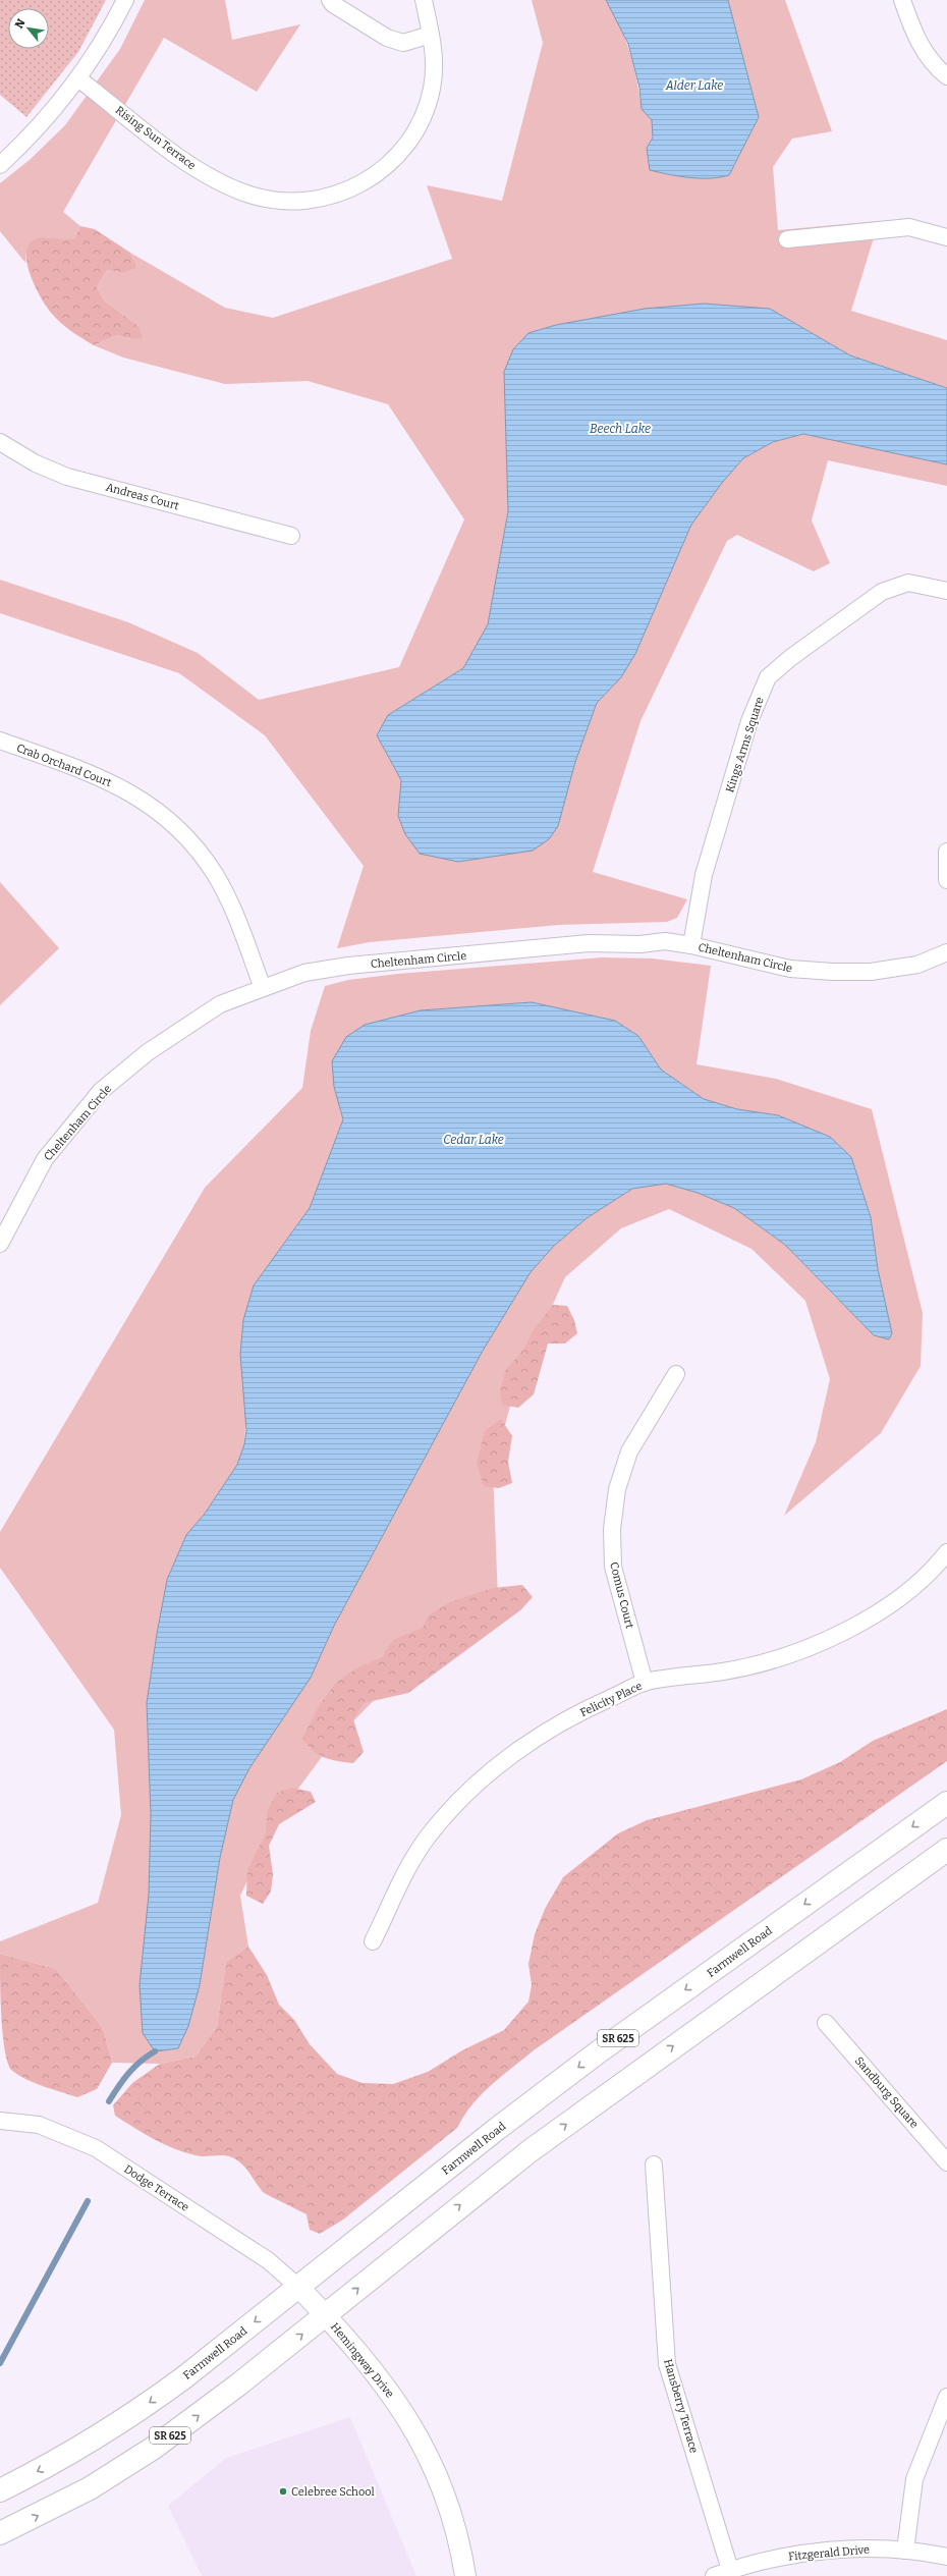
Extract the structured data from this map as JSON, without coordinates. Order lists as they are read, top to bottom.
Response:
{
  "streets": {
    "main road": ["Farmwell Road", "SR 625"],
    "street": [
      "Rising Sun Terrace",
      "Andreas Court",
      "Kings Arms Square",
      "Crab Orchard Court",
      "Cheltenham Circle",
      "Comus Court",
      "Felicity Place",
      "Sandburg Square",
      "Dodge Terrace",
      "Hemingway Drive",
      "Hansberry Terrace",
      "Fitzgerald Drive"
    ]
  },
  "crossings": [
    ["Kings Arms Square", "Cheltenham Circle"],
    ["Crab Orchard Court", "Cheltenham Circle"],
    ["Comus Court", "Felicity Place"],
    ["Farmwell Road", "Dodge Terrace"],
    ["Farmwell Road", "Hemingway Drive"],
    ["SR 625", "Hemingway Drive"],
    ["Dodge Terrace", "Hemingway Drive"],
    ["Hansberry Terrace", "Fitzgerald Drive"]
  ],
  "water": ["Alder Lake", "Beech Lake", "Cedar Lake"],
  "places": ["Celebree School"],
  "north": "top left"
}
